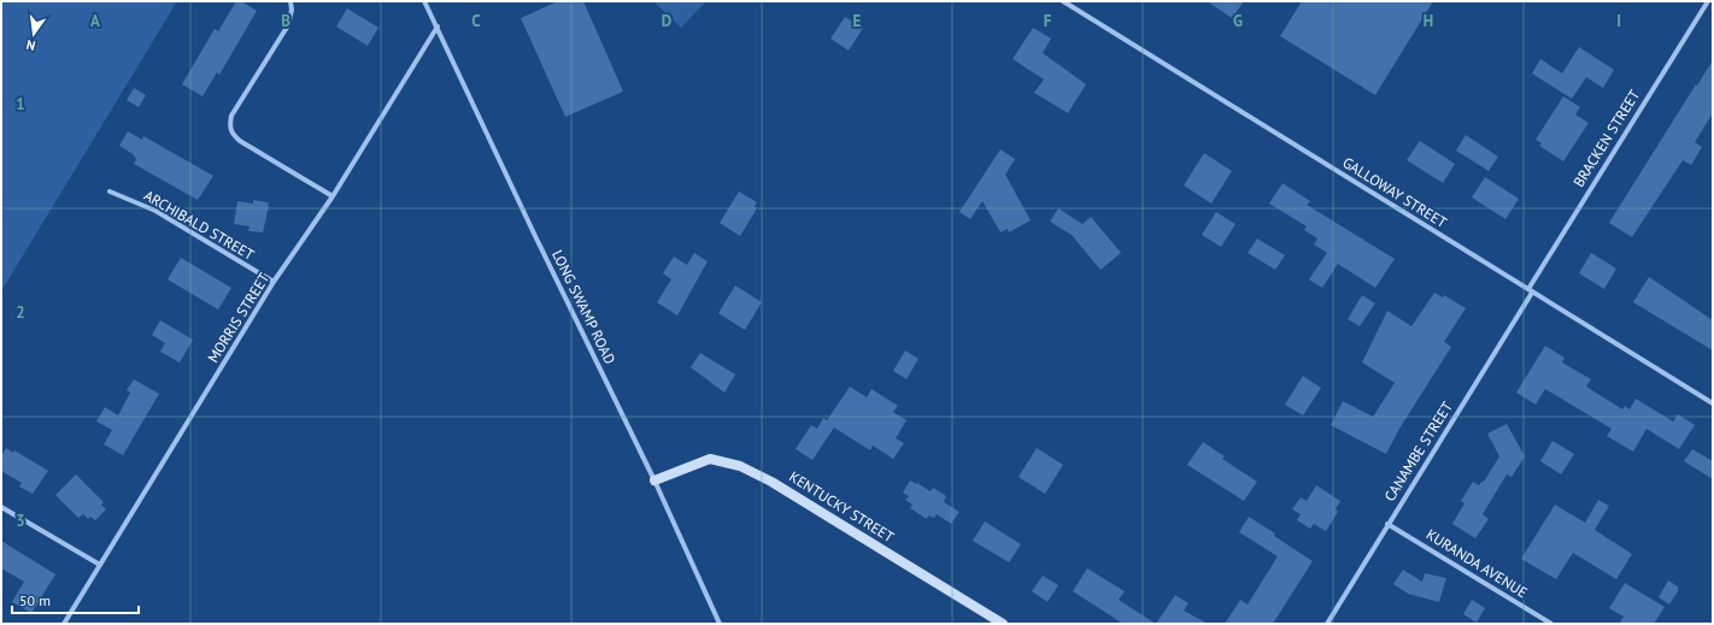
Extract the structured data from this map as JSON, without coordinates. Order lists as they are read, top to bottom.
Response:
{
  "streets": {
    "street": [
      "BRACKEN STREET",
      "GALLOWAY STREET",
      "ARCHIBALD STREET",
      "LONG SWAMP ROAD",
      "MORRIS STREET",
      "CANAMBE STREET",
      "KENTUCKY STREET",
      "KURANDA AVENUE"
    ]
  },
  "crossings": [
    ["BRACKEN STREET", "GALLOWAY STREET"],
    ["BRACKEN STREET", "CANAMBE STREET"],
    ["GALLOWAY STREET", "CANAMBE STREET"],
    ["ARCHIBALD STREET", "MORRIS STREET"],
    ["LONG SWAMP ROAD", "MORRIS STREET"],
    ["LONG SWAMP ROAD", "KENTUCKY STREET"],
    ["CANAMBE STREET", "KURANDA AVENUE"]
  ],
  "scale_bar": "50 m",
  "north": "bottom",
  "grid": {
    "columns": [
      "A",
      "B",
      "C",
      "D",
      "E",
      "F",
      "G",
      "H",
      "I"
    ],
    "rows": ["1", "2", "3"]
  }
}
